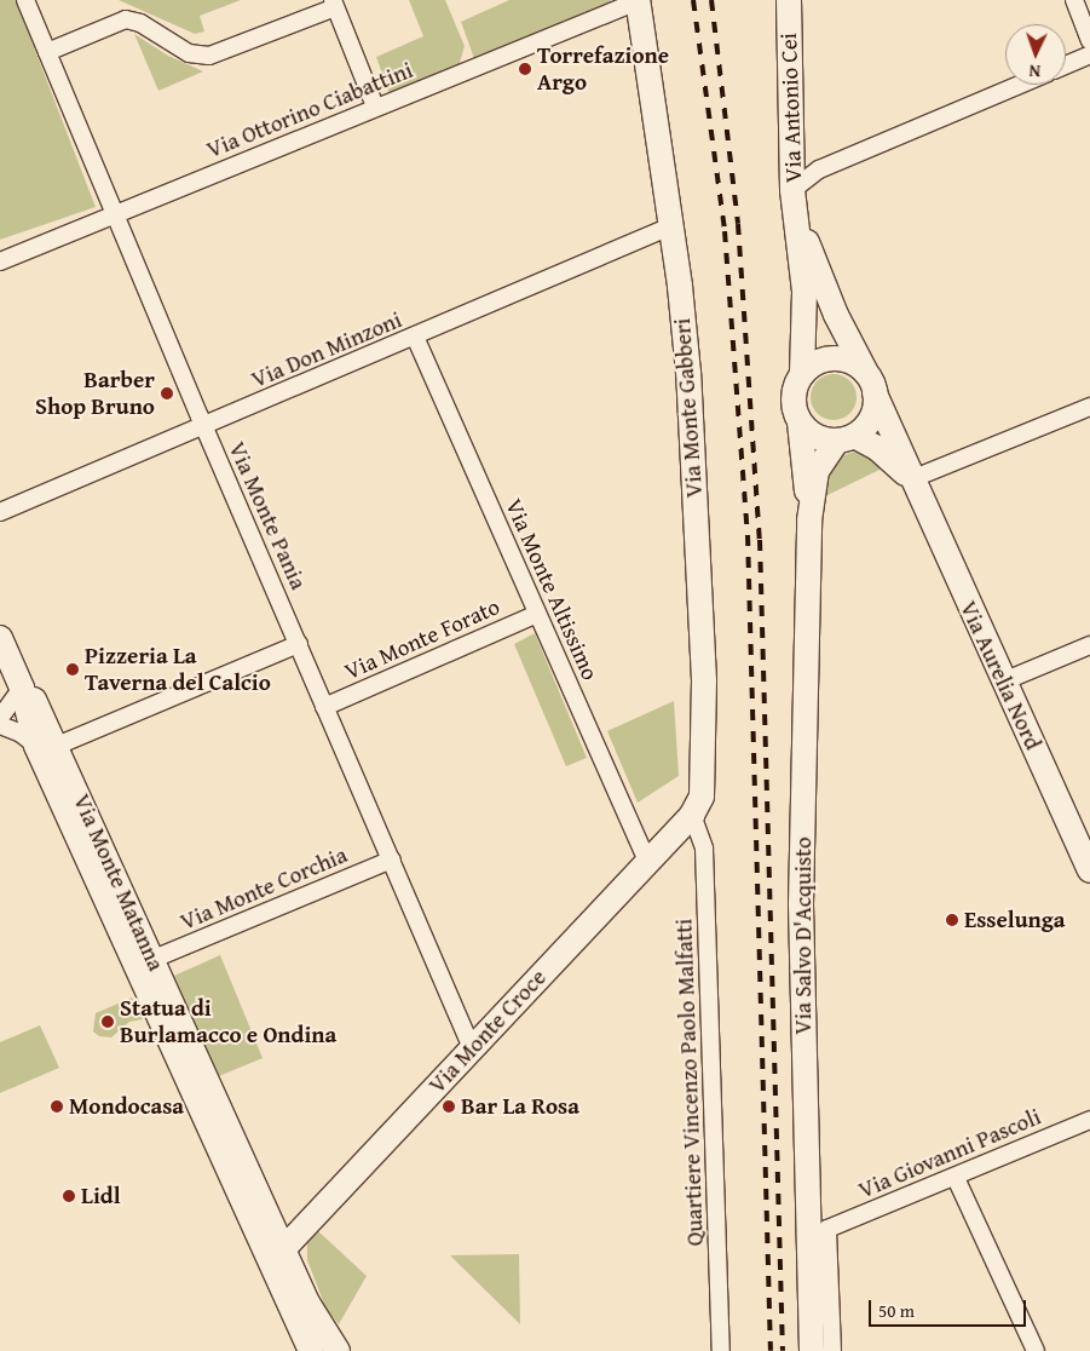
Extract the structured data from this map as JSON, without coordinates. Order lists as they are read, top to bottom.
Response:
{
  "streets": {
    "street": [
      "Via Antonio Cei",
      "Via Ottorino Ciabattini",
      "Via Don Minzoni",
      "Via Monte Gabberi",
      "Via Monte Pania",
      "Via Monte Altissimo",
      "Via Monte Forato",
      "Via Aurelia Nord",
      "Via Monte Matanna",
      "Via Monte Corchia",
      "Via Salvo D'Acquisto",
      "Via Monte Croce",
      "Quartiere Vincenzo Paolo Malfatti",
      "Via Giovanni Pascoli"
    ]
  },
  "crossings": [
    ["Via Antonio Cei", "Via Aurelia Nord"],
    ["Via Antonio Cei", "Via Salvo D'Acquisto"],
    ["Via Ottorino Ciabattini", "Via Monte Gabberi"],
    ["Via Ottorino Ciabattini", "Via Monte Pania"],
    ["Via Don Minzoni", "Via Monte Gabberi"],
    ["Via Don Minzoni", "Via Monte Pania"],
    ["Via Don Minzoni", "Via Monte Altissimo"],
    ["Via Monte Gabberi", "Via Monte Croce"],
    ["Via Monte Gabberi", "Quartiere Vincenzo Paolo Malfatti"],
    ["Via Monte Pania", "Via Monte Forato"],
    ["Via Monte Pania", "Via Monte Corchia"],
    ["Via Monte Pania", "Via Monte Croce"],
    ["Via Monte Altissimo", "Via Monte Forato"],
    ["Via Monte Altissimo", "Via Monte Croce"],
    ["Via Aurelia Nord", "Via Salvo D'Acquisto"],
    ["Via Monte Matanna", "Via Monte Corchia"],
    ["Via Monte Matanna", "Via Monte Croce"],
    ["Via Monte Croce", "Quartiere Vincenzo Paolo Malfatti"]
  ],
  "places": [
    "Torrefazione Argo",
    "Barber Shop Bruno",
    "Pizzeria La Taverna del Calcio",
    "Esselunga",
    "Statua di Burlamacco e Ondina",
    "Mondocasa",
    "Bar La Rosa",
    "Lidl"
  ],
  "scale_bar": "50 m",
  "north": "bottom"
}
